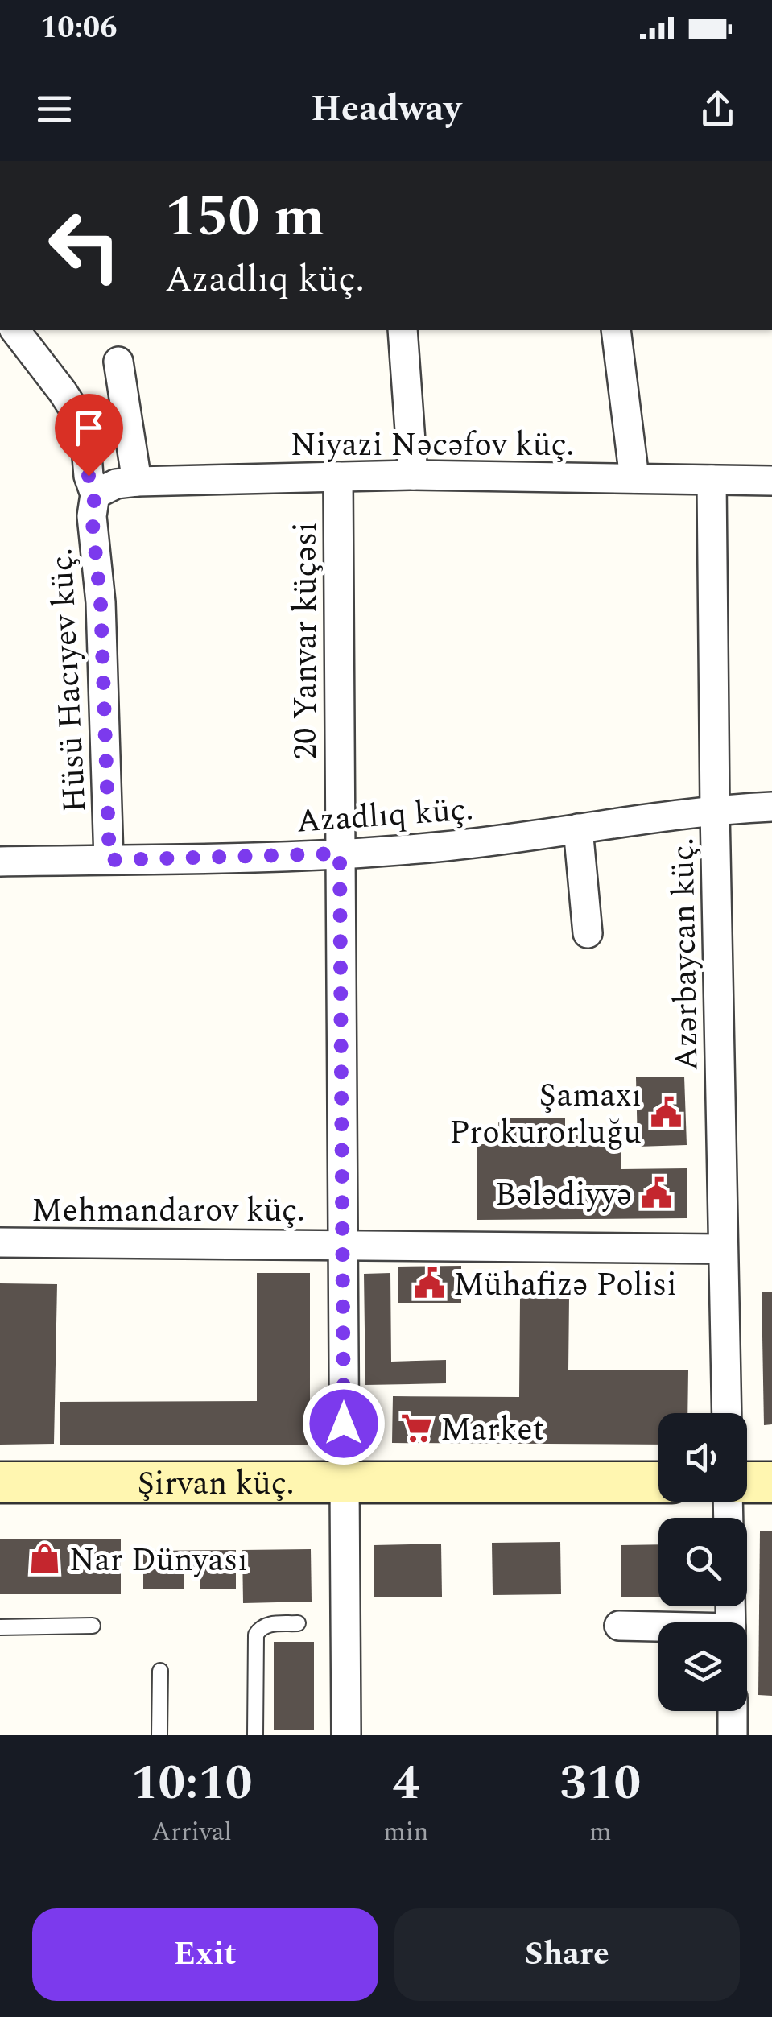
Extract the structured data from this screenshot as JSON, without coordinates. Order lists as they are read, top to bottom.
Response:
{
  "streets": {
    "street": [
      "Niyazi Nəcəfov küç.",
      "20 Yanvar küçəsi",
      "Hüsü Hacıyev küç.",
      "Azadlıq küç.",
      "Azərbaycan küç.",
      "Mehmandarov küç.",
      "Şirvan küç."
    ]
  },
  "crossings": [
    ["Niyazi Nəcəfov küç.", "20 Yanvar küçəsi"],
    ["Niyazi Nəcəfov küç.", "Hüsü Hacıyev küç."],
    ["Niyazi Nəcəfov küç.", "Azərbaycan küç."],
    ["20 Yanvar küçəsi", "Azadlıq küç."],
    ["20 Yanvar küçəsi", "Mehmandarov küç."],
    ["20 Yanvar küçəsi", "Şirvan küç."],
    ["Hüsü Hacıyev küç.", "Azadlıq küç."],
    ["Azadlıq küç.", "Azərbaycan küç."],
    ["Azərbaycan küç.", "Mehmandarov küç."]
  ],
  "places": {
    "public building": ["Şamaxı Prokurorluğu", "Bələdiyyə", "Mühafizə Polisi"],
    "supermarket": ["Market"],
    "shop": ["Nar Dünyası"]
  },
  "page": {
    "status": "10:06",
    "header": "Headway",
    "turn": ["150 m", "Azadlıq küç."],
    "eta": [
      "10:10",
      "Arrival",
      "4",
      "min",
      "310",
      "m"
    ],
    "buttons": ["Exit", "Share"]
  }
}
